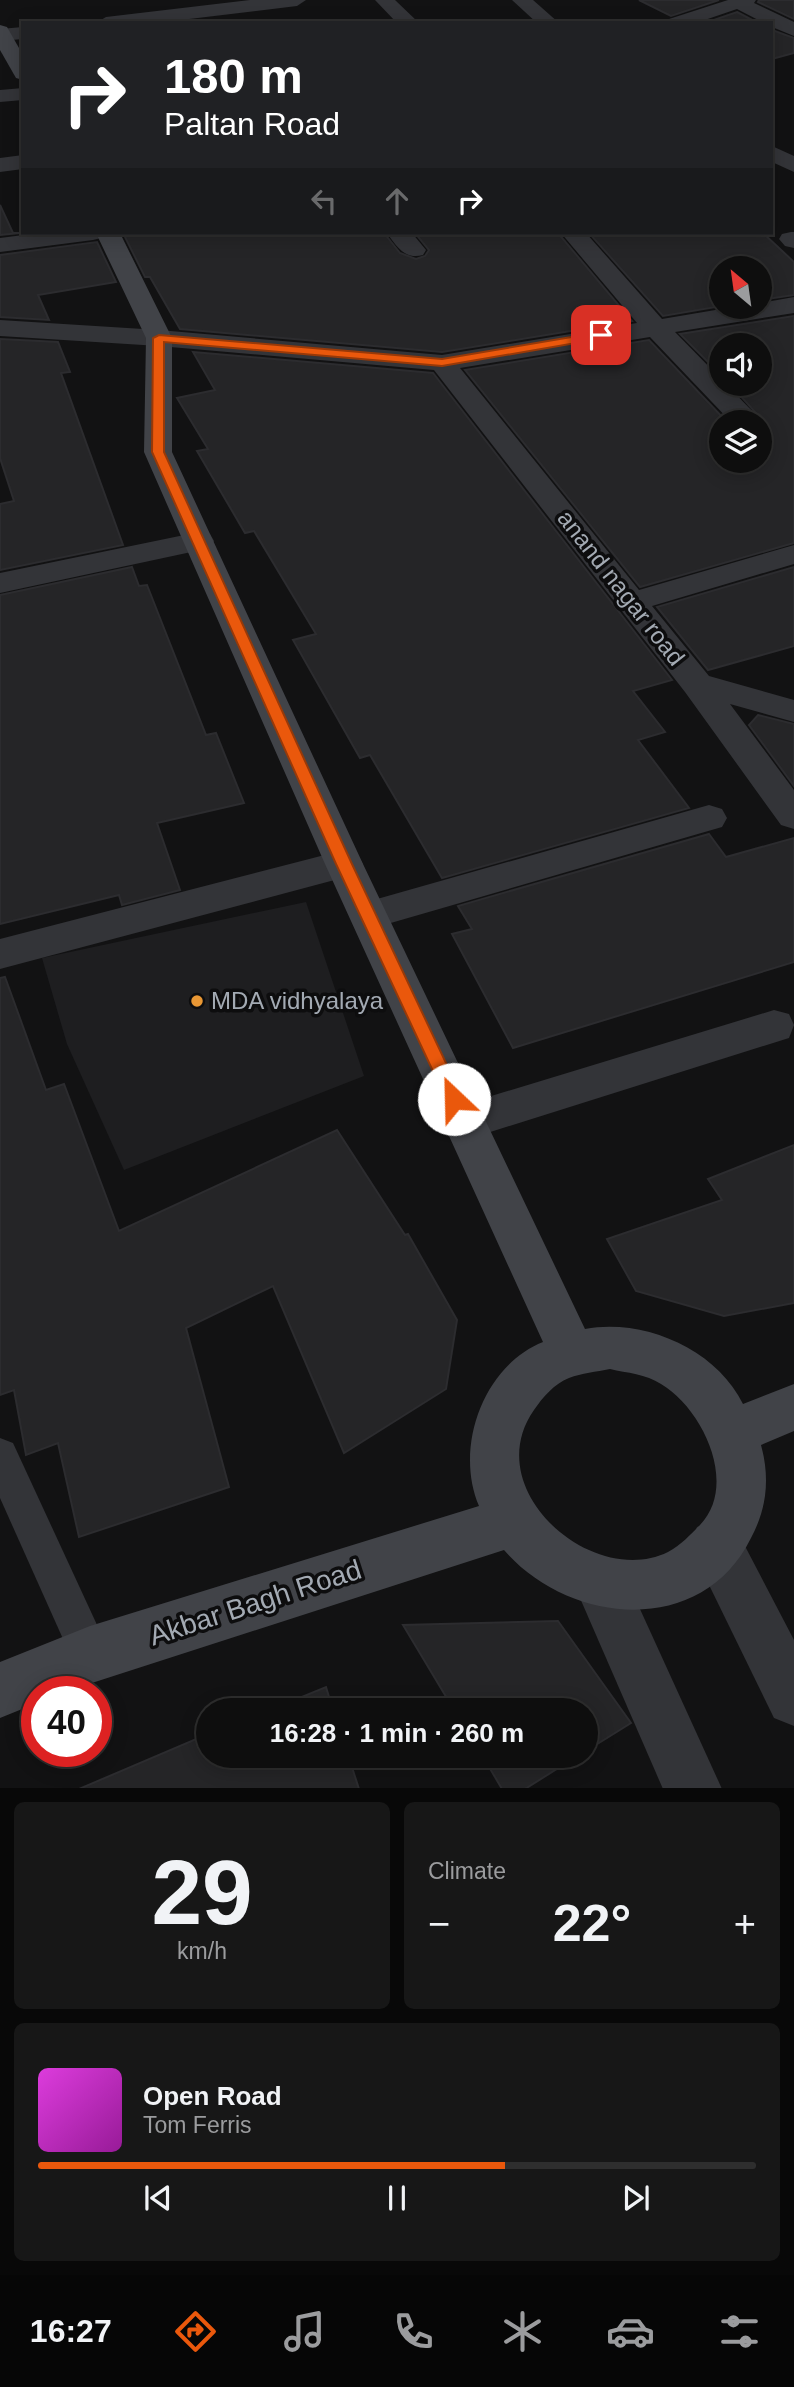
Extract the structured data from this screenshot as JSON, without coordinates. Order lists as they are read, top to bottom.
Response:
{
  "streets": {
    "street": ["anand nagar road", "Akbar Bagh Road"]
  },
  "places": ["MDA vidhyalaya"],
  "north": "top left",
  "page": {
    "turn": ["180 m", "Paltan Road"],
    "limit": "40",
    "trip": "16:28 · 1 min · 260 m",
    "tile": [
      ["29", "km/h"],
      "Climate"
    ],
    "heat": ["−", "22°", "+"],
    "song": ["Open Road", "Tom Ferris"],
    "tabs": "16:27"
  }
}
